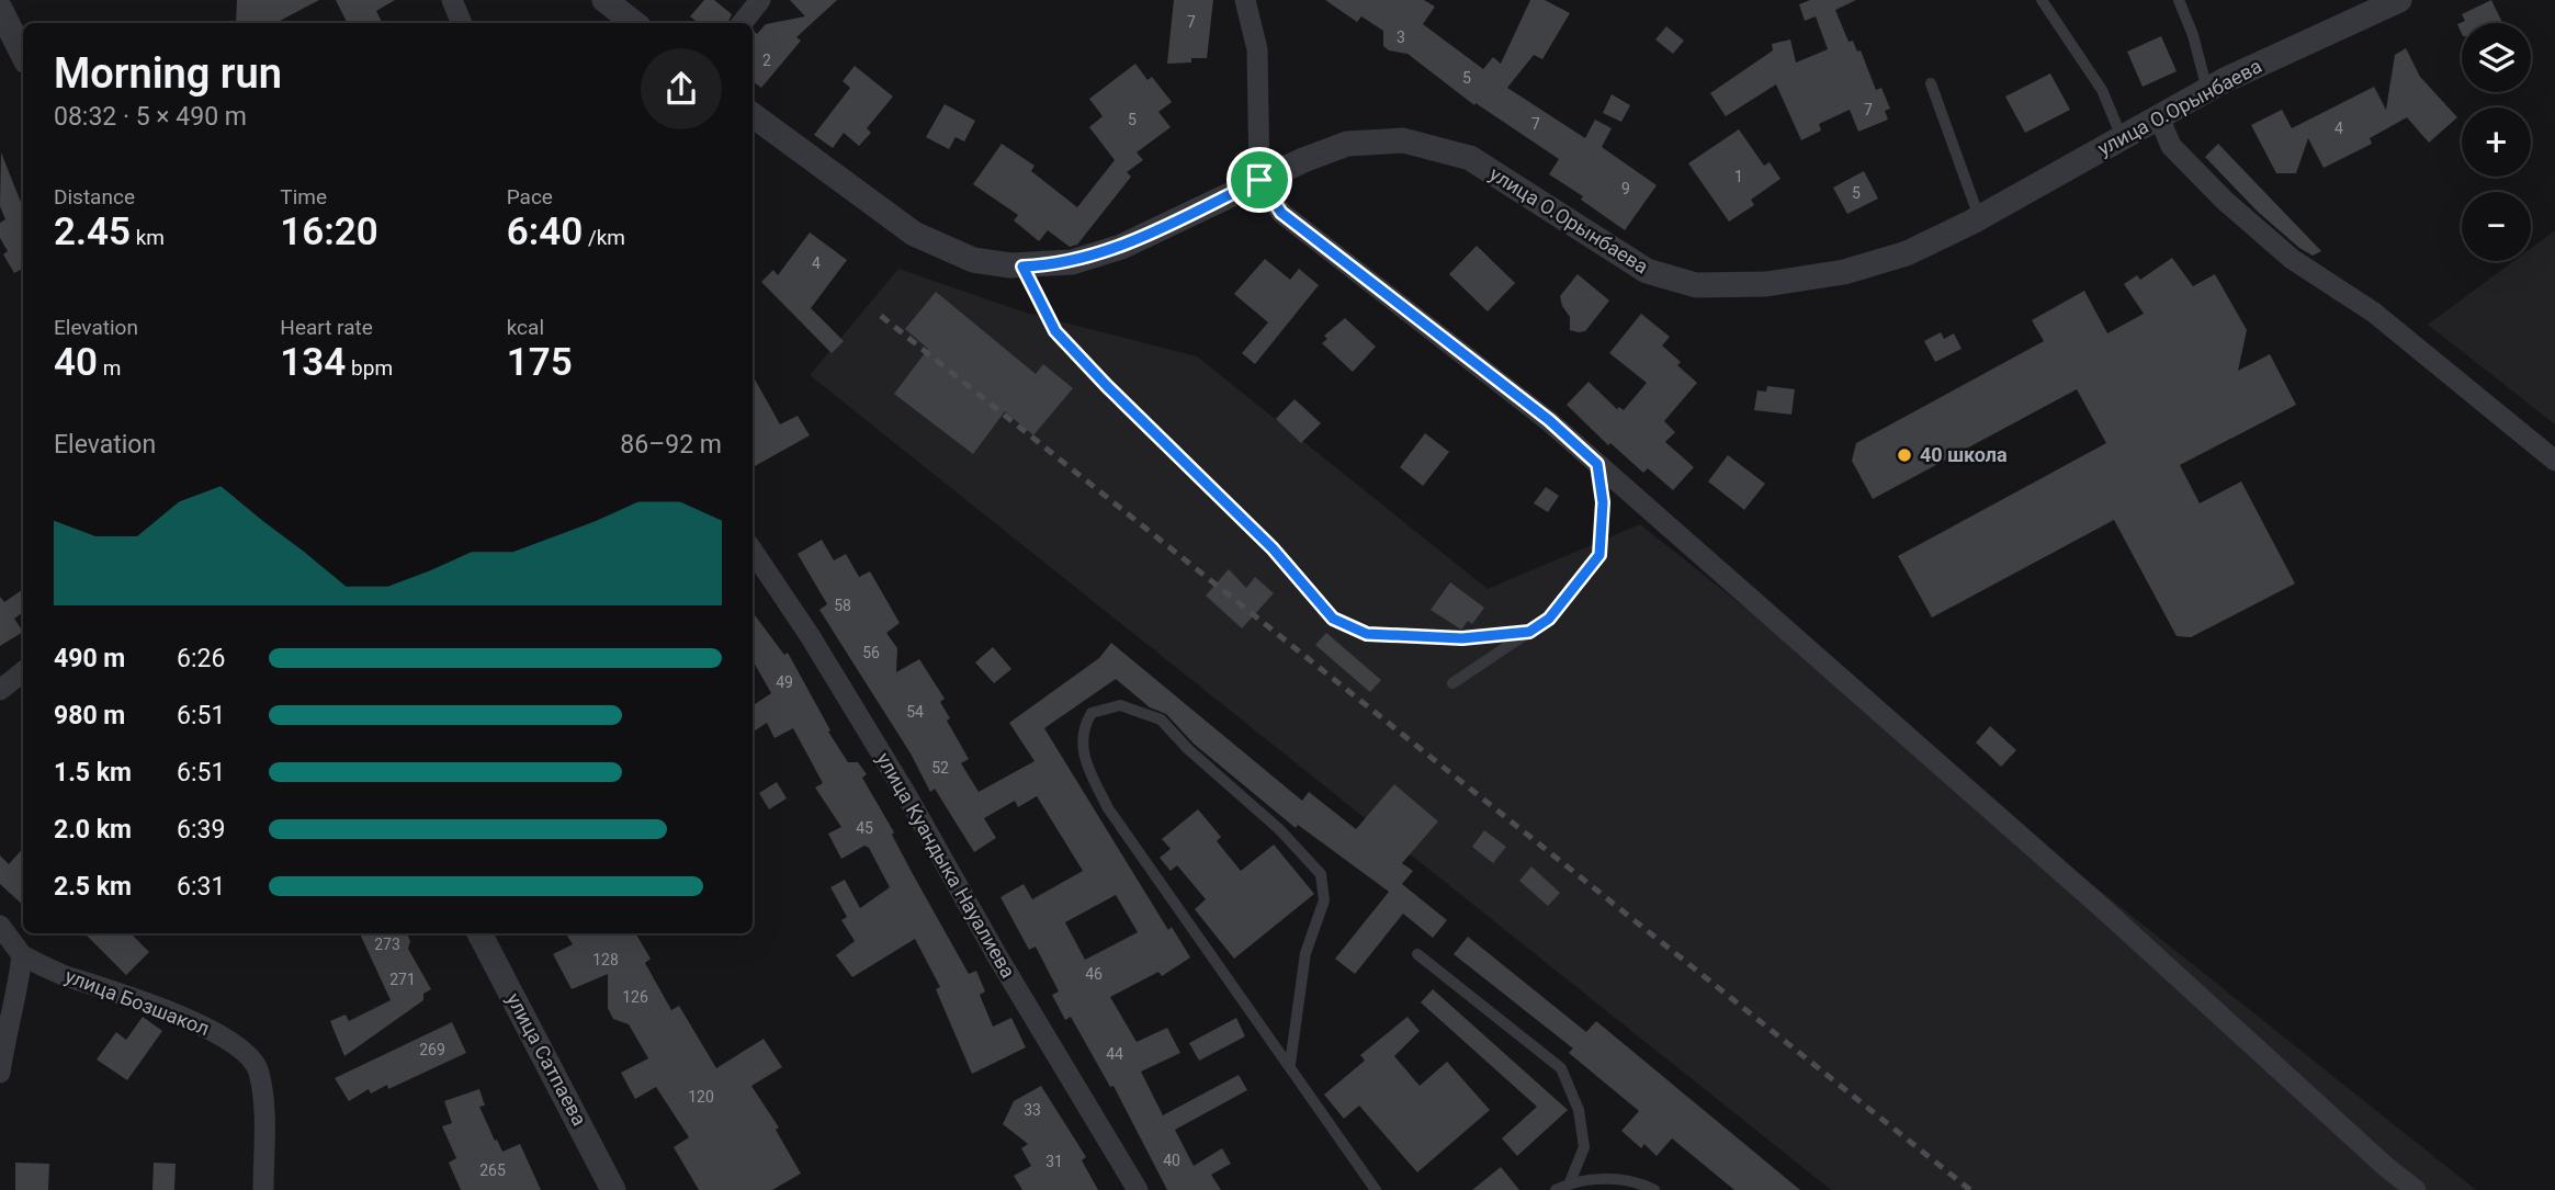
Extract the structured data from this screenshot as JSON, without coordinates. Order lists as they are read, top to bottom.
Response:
{
  "streets": {
    "street": [
      "улица О.Орынбаева",
      "улица Куандыка Науалиева",
      "улица Бозшакол",
      "улица Сатпаева"
    ]
  },
  "places": ["40 школа"],
  "house_numbers": [
    "7",
    "3",
    "2",
    "5",
    "7",
    "5",
    "7",
    "4",
    "1",
    "9",
    "5",
    "4",
    "58",
    "56",
    "49",
    "54",
    "52",
    "45",
    "273",
    "128",
    "46",
    "271",
    "126",
    "269",
    "44",
    "120",
    "33",
    "40",
    "31",
    "265"
  ],
  "page": {
    "map_buttons": ["+", "−"],
    "heading": ["Morning run", "08:32 · 5 × 490 m"],
    "stats": [
      ["Distance", "2.45 km"],
      ["Time", "16:20"],
      ["Pace", "6:40 /km"],
      ["Elevation", "40 m"],
      ["Heart rate", "134 bpm"],
      ["kcal", "175"]
    ],
    "chart": ["Elevation", "86–92 m"],
    "list": [
      {
        "name": "490 m",
        "note": "6:26"
      },
      {
        "name": "980 m",
        "note": "6:51"
      },
      {
        "name": "1.5 km",
        "note": "6:51"
      },
      {
        "name": "2.0 km",
        "note": "6:39"
      },
      {
        "name": "2.5 km",
        "note": "6:31"
      }
    ]
  }
}
